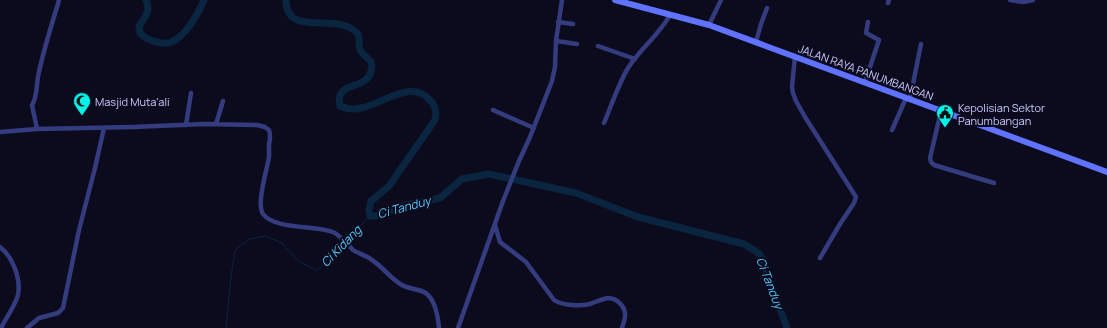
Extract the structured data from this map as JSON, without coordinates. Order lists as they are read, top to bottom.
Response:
{
  "streets": {
    "main road": ["JALAN RAYA PANUMBANGAN"]
  },
  "water": ["Ci Tanduy", "Ci Kidang"],
  "places": {
    "mosque": ["Masjid Muta'ali"],
    "public building": ["Kepolisian Sektor Panumbangan"]
  }
}
